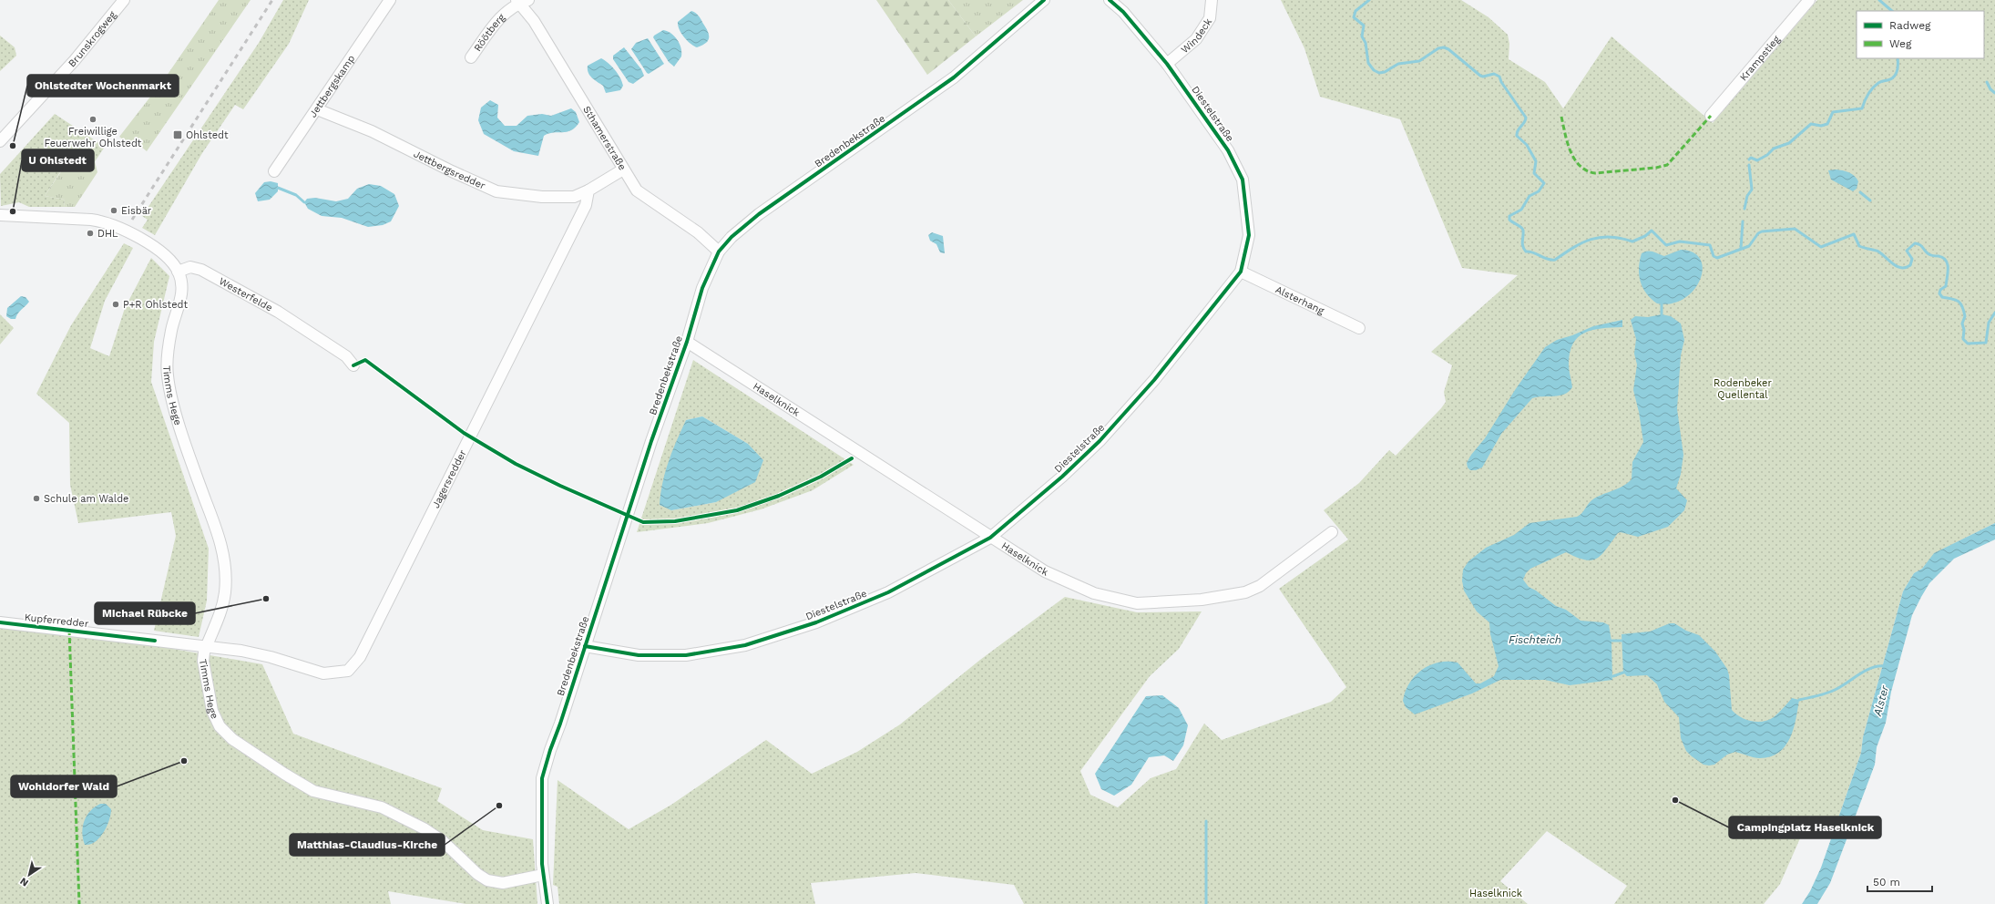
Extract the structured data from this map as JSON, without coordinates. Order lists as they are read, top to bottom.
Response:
{
  "streets": {
    "street": [
      "Röötberg",
      "Windeck",
      "Brunskrogweg",
      "Krampstieg",
      "Jettbergskamp",
      "Diestelstraße",
      "Sthamerstraße",
      "Bredenbekstraße",
      "Jettbergsredder",
      "Westerfelde",
      "Alsterhang",
      "Timms Hege",
      "Haselknick",
      "Jagersredder",
      "Kupferredder"
    ]
  },
  "crossings": [
    ["Röötberg", "Sthamerstraße"],
    ["Windeck", "Diestelstraße"],
    ["Jettbergskamp", "Jettbergsredder"],
    ["Diestelstraße", "Bredenbekstraße"],
    ["Diestelstraße", "Alsterhang"],
    ["Diestelstraße", "Haselknick"],
    ["Sthamerstraße", "Bredenbekstraße"],
    ["Bredenbekstraße", "Timms Hege"],
    ["Bredenbekstraße", "Haselknick"],
    ["Jettbergsredder", "Jagersredder"],
    ["Westerfelde", "Timms Hege"],
    ["Timms Hege", "Jagersredder"],
    ["Timms Hege", "Kupferredder"],
    ["Jagersredder", "Kupferredder"]
  ],
  "water": ["Fischteich", "Alster"],
  "parks": ["Rodenbeker Quellental", "Haselknick"],
  "places": {
    "other": [
      "Freiwillige Feuerwehr Ohlstedt",
      "Ohlstedter Wochenmarkt",
      "Eisbär",
      "U Ohlstedt",
      "DHL",
      "P+R Ohlstedt",
      "Schule am Walde",
      "Michael Rübcke",
      "Wohldorfer Wald",
      "Campingplatz Haselknick",
      "Matthias-Claudius-Kirche"
    ],
    "transit": ["Ohlstedt"]
  },
  "legend": ["Radweg", "Weg"],
  "scale_bar": "50 m",
  "north": "bottom left"
}
